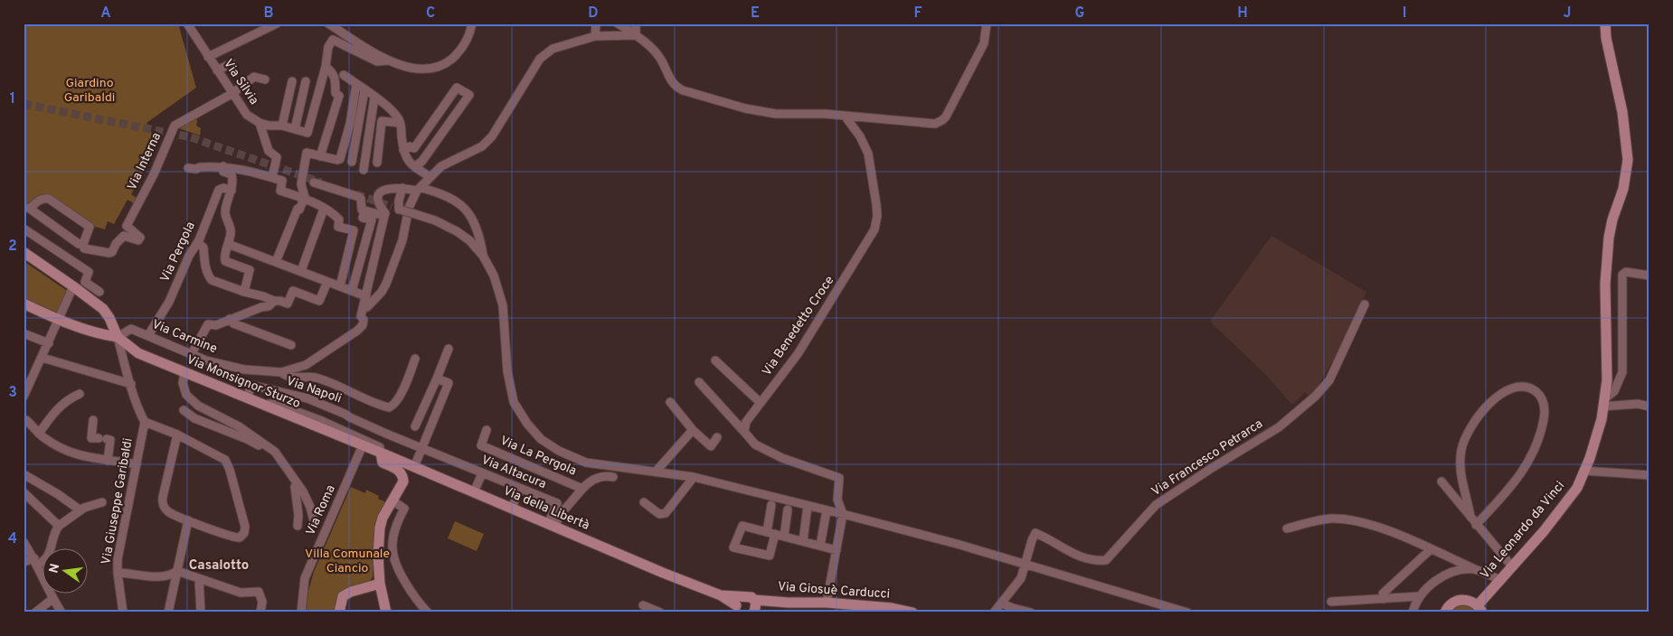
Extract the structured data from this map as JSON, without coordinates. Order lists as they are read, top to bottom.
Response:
{
  "streets": {
    "main road": [
      "Via Monsignor Sturzo",
      "Via della Libertà",
      "Via Leonardo da Vinci",
      "Via Giosuè Carducci"
    ],
    "street": [
      "Via Silvia",
      "Via Interna",
      "Via Pergola",
      "Via Benedetto Croce",
      "Via Carmine",
      "Via Napoli",
      "Via La Pergola",
      "Via Francesco Petrarca",
      "Via Altacura",
      "Via Giuseppe Garibaldi",
      "Via Roma"
    ]
  },
  "crossings": [
    ["Via Silvia", "Via Interna"],
    ["Via Pergola", "Via Carmine"],
    ["Via Carmine", "Via Monsignor Sturzo"],
    ["Via Monsignor Sturzo", "Via Napoli"],
    ["Via Monsignor Sturzo", "Via della Libertà"],
    ["Via Monsignor Sturzo", "Via Roma"],
    ["Via Napoli", "Via Altacura"],
    ["Via La Pergola", "Via Altacura"],
    ["Via La Pergola", "Via della Libertà"],
    ["Via Altacura", "Via della Libertà"],
    ["Via della Libertà", "Via Roma"],
    ["Via della Libertà", "Via Giosuè Carducci"]
  ],
  "districts": ["Casalotto"],
  "parks": ["Giardino Garibaldi", "Villa Comunale Ciancio"],
  "north": "left",
  "grid": {
    "columns": [
      "A",
      "B",
      "C",
      "D",
      "E",
      "F",
      "G",
      "H",
      "I",
      "J"
    ],
    "rows": [
      "1",
      "2",
      "3",
      "4"
    ]
  }
}
